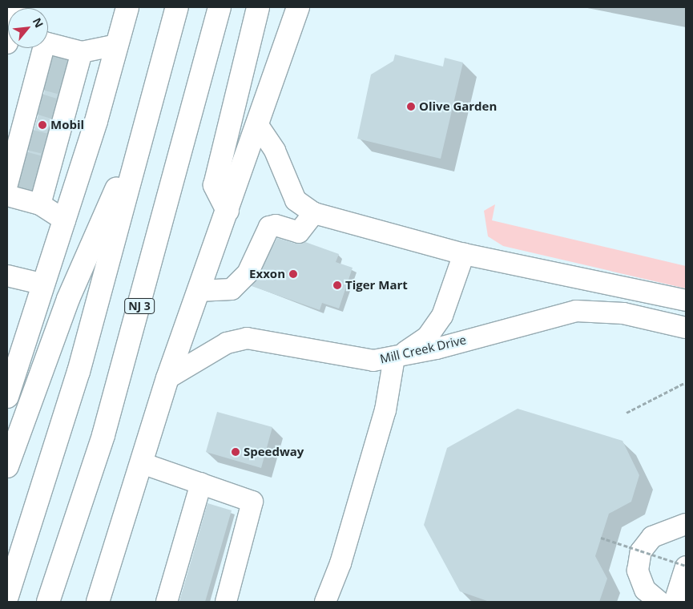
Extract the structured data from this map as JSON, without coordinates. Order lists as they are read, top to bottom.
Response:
{
  "streets": {
    "main road": ["NJ 3"],
    "street": ["Mill Creek Drive"]
  },
  "places": [
    "Olive Garden",
    "Mobil",
    "Exxon",
    "Tiger Mart",
    "Speedway"
  ],
  "north": "top right"
}
